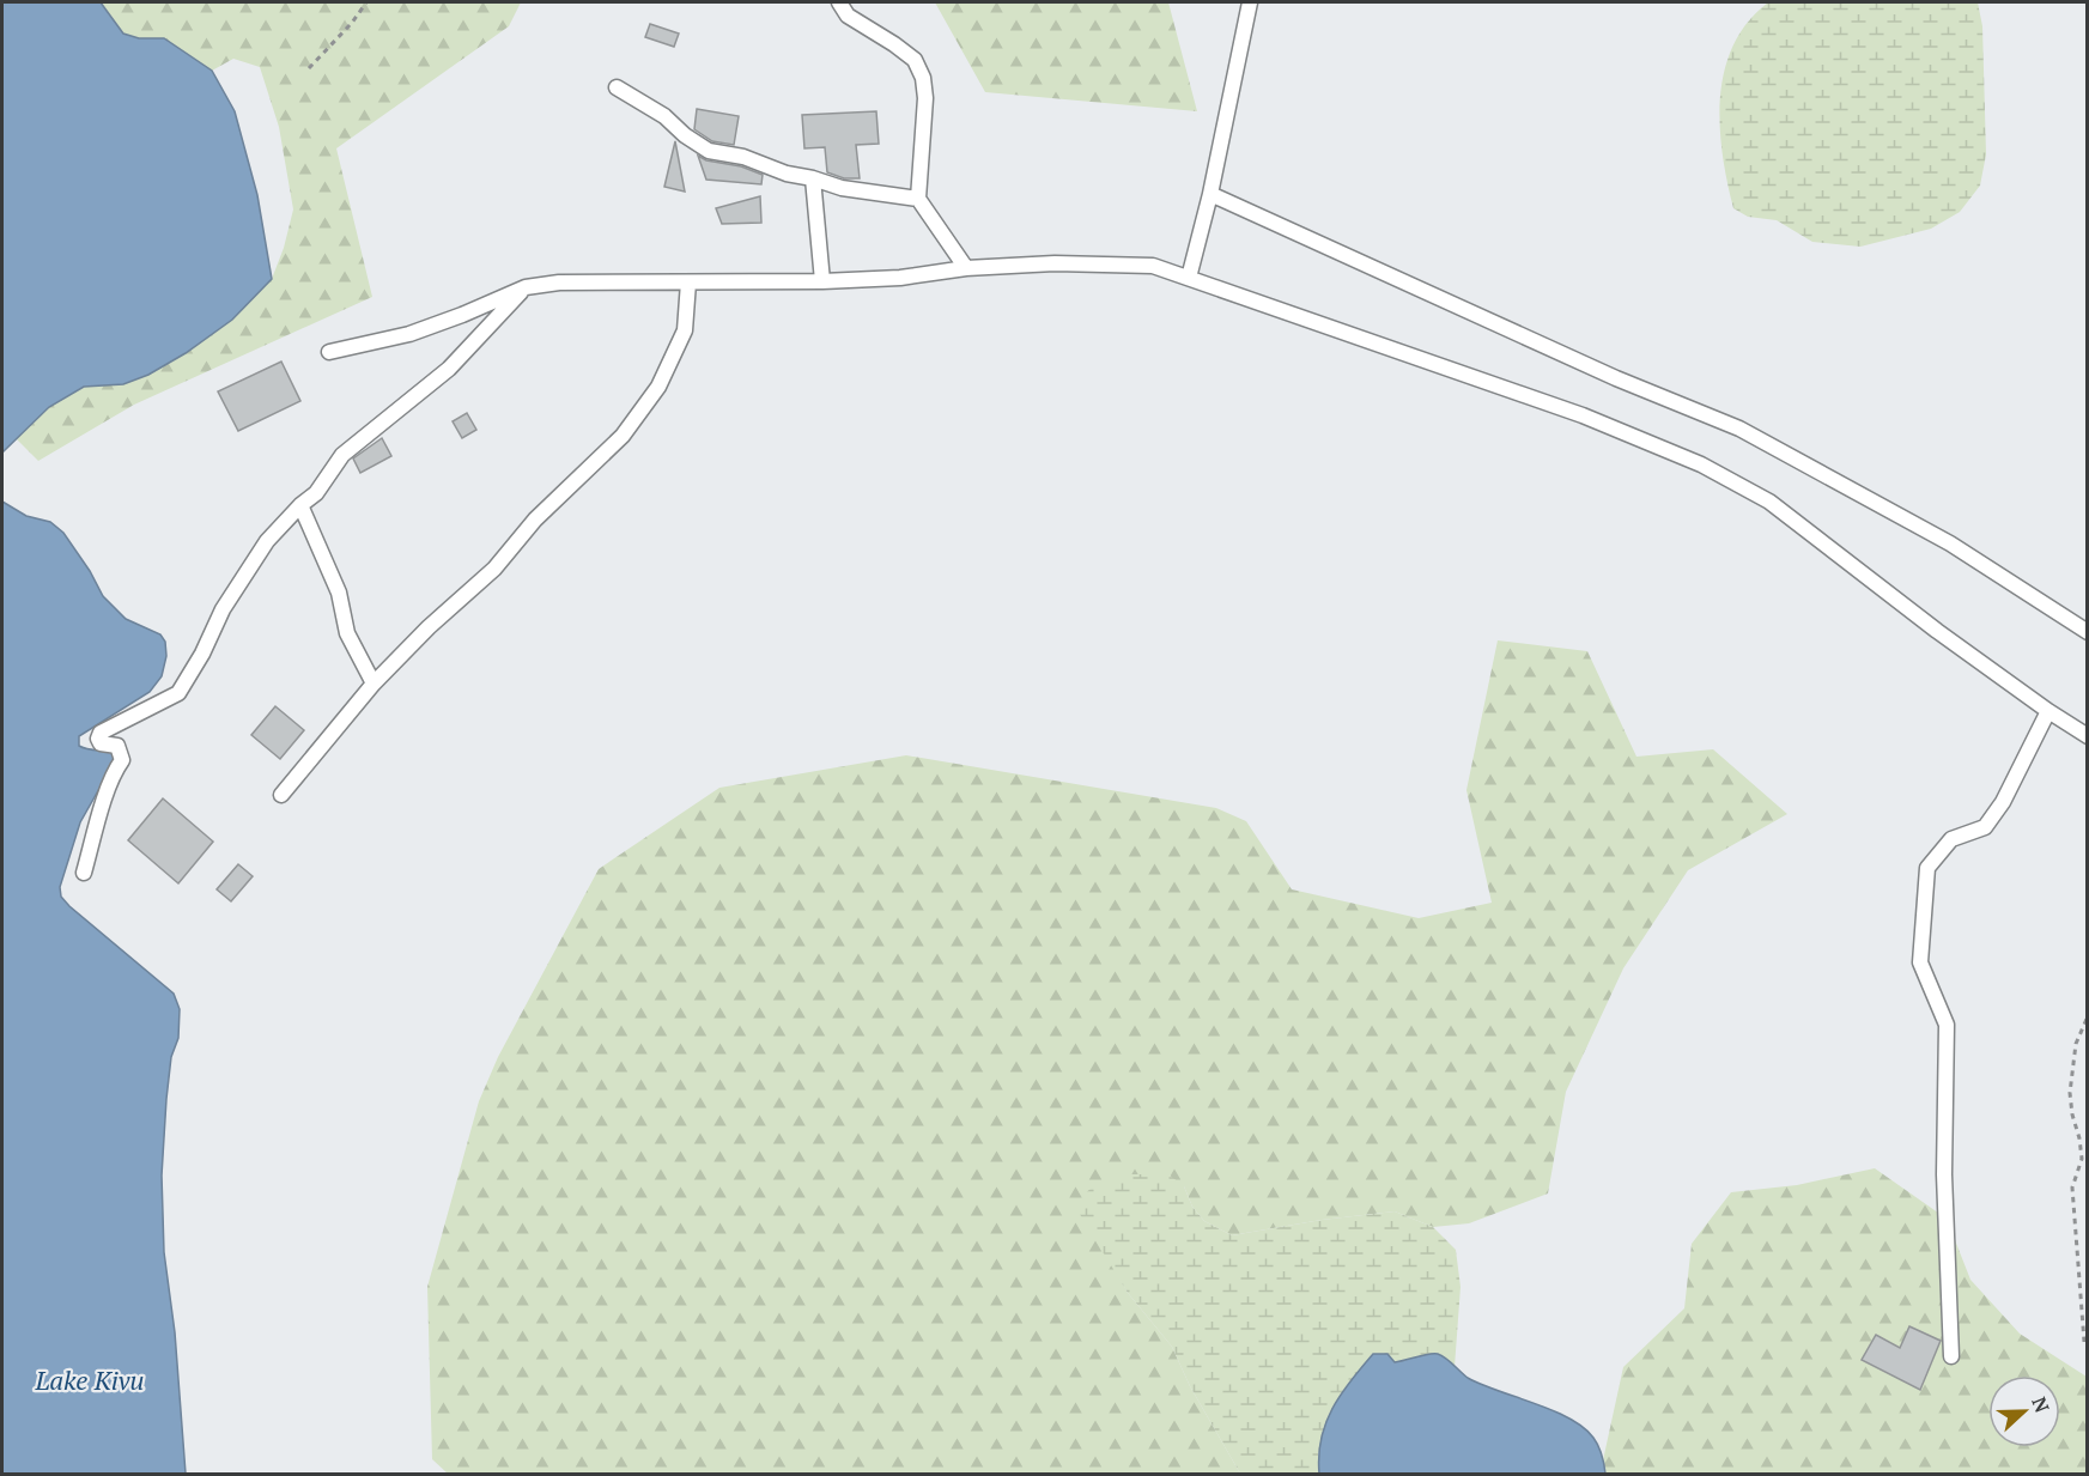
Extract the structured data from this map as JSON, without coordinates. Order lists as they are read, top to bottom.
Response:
{
  "water": ["Lake Kivu"],
  "north": "right"
}
